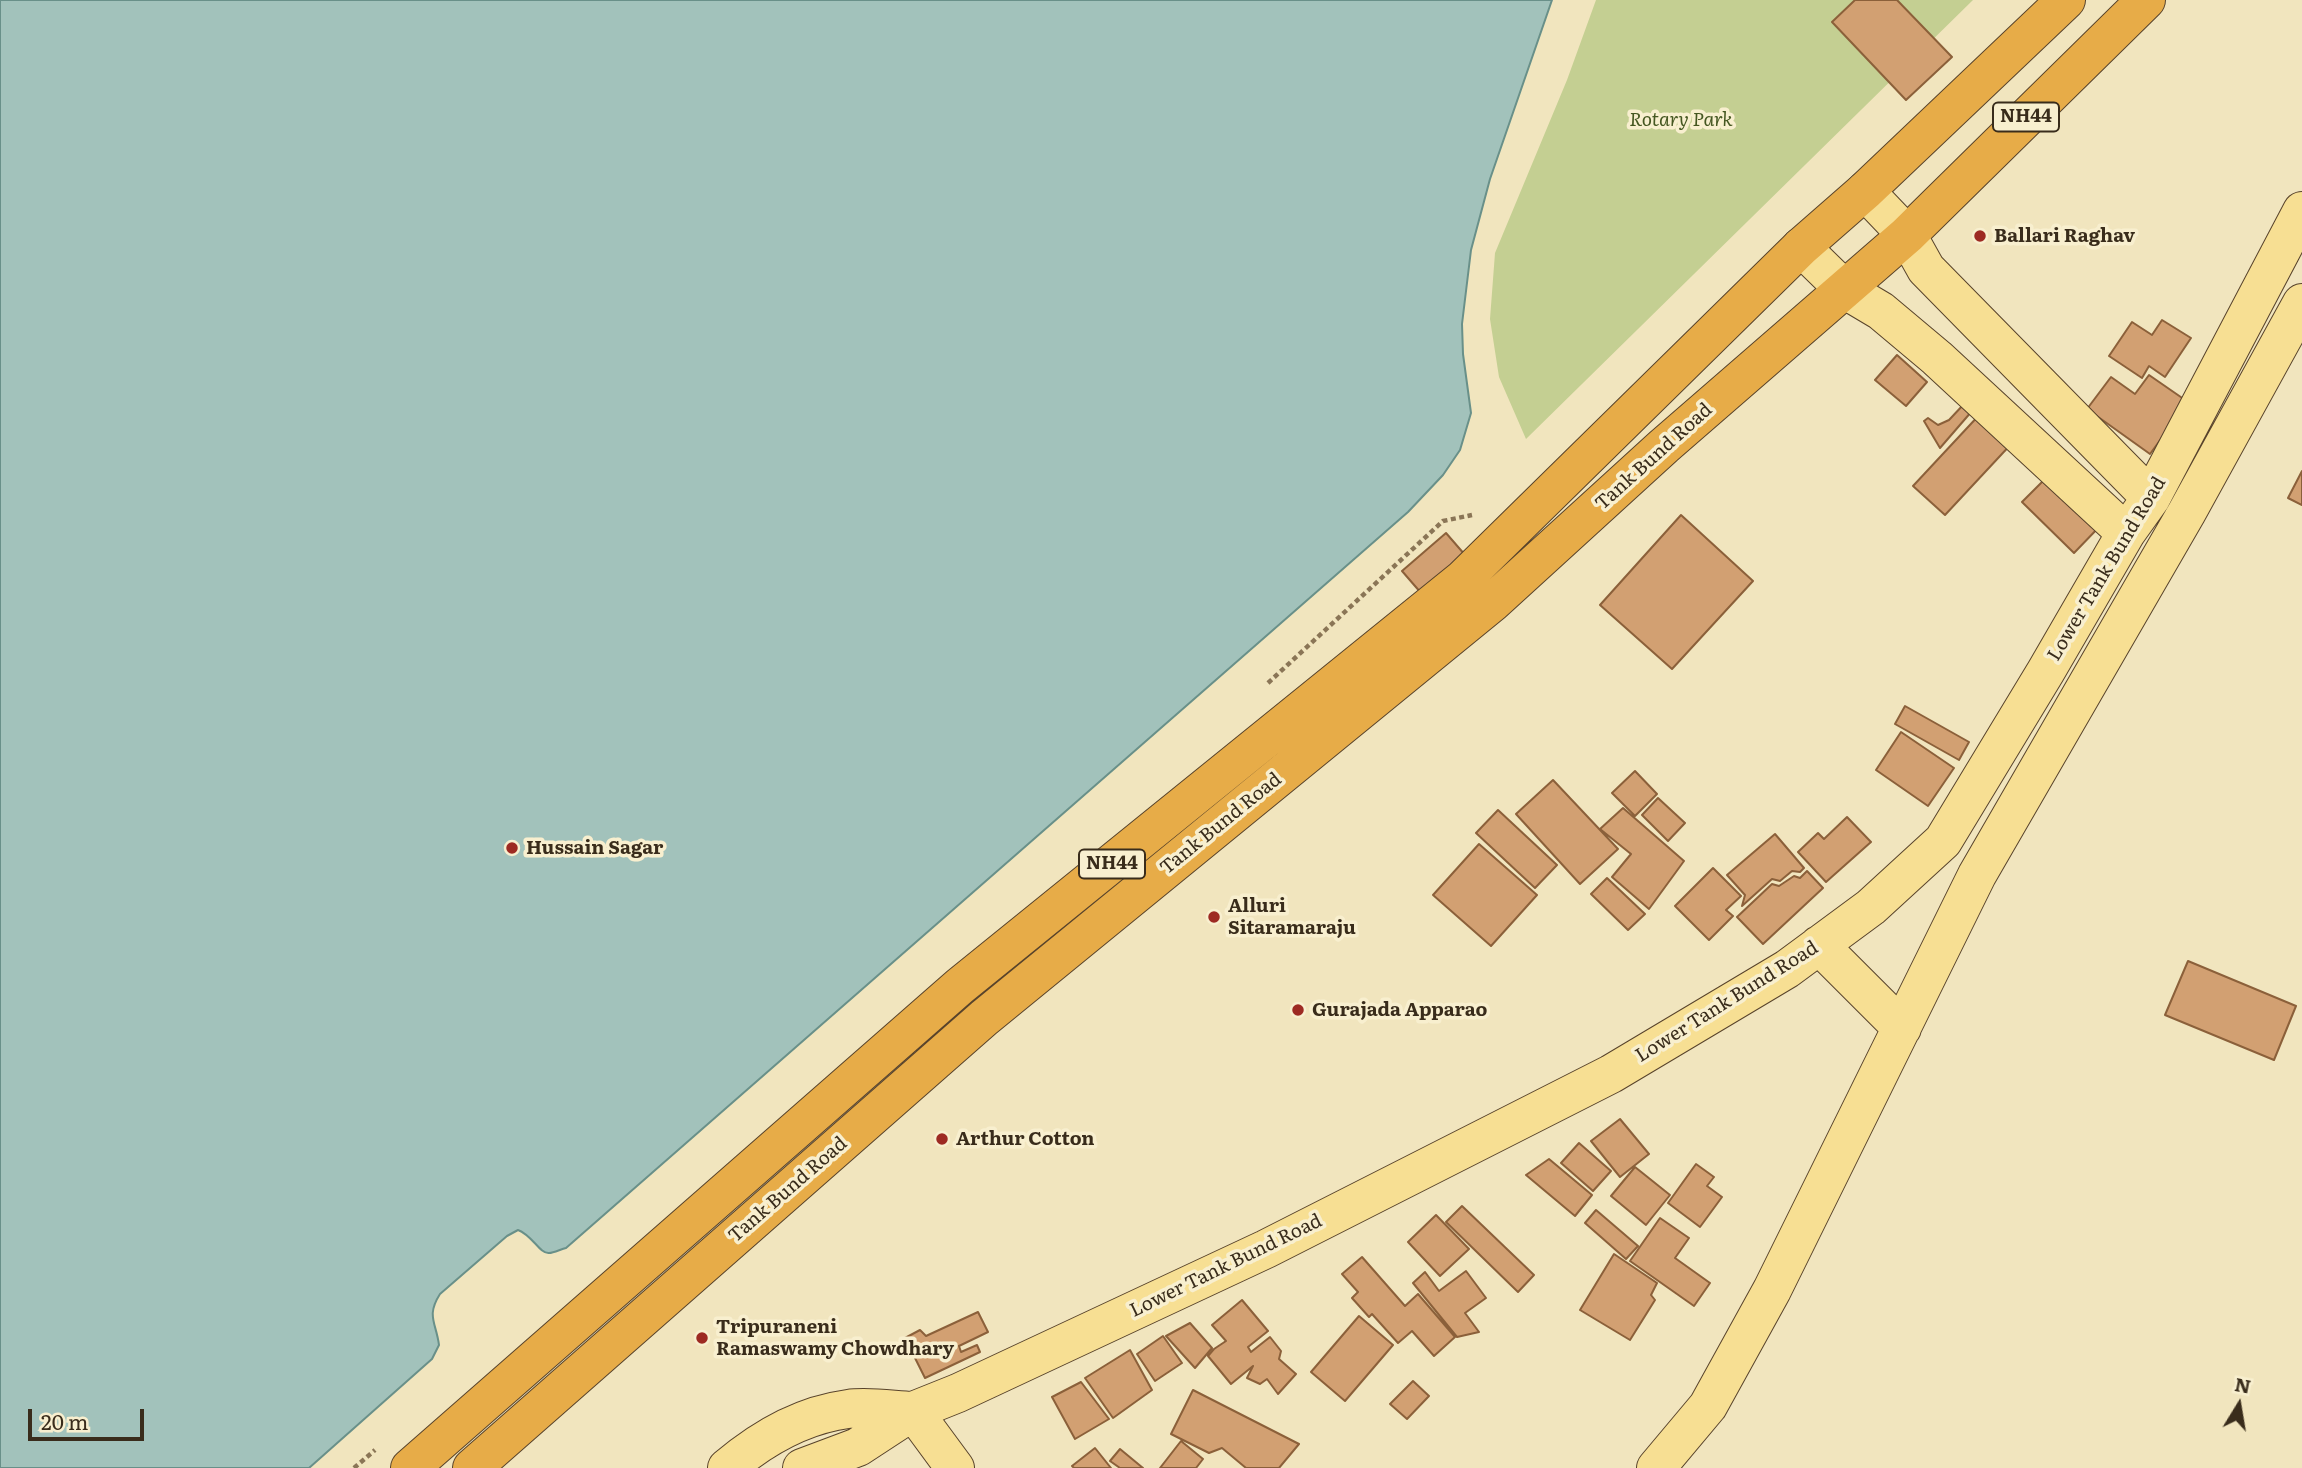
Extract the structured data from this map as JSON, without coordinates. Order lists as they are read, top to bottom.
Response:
{
  "streets": {
    "highway": ["NH44", "Tank Bund Road"],
    "main road": ["Lower Tank Bund Road"]
  },
  "crossings": [
    ["NH44", "Tank Bund Road"]
  ],
  "parks": ["Rotary Park"],
  "places": [
    "Ballari Raghav",
    "Hussain Sagar",
    "Alluri Sitaramaraju",
    "Gurajada Apparao",
    "Arthur Cotton",
    "Tripuraneni Ramaswamy Chowdhary"
  ],
  "scale_bar": "20 m",
  "north": "top"
}
